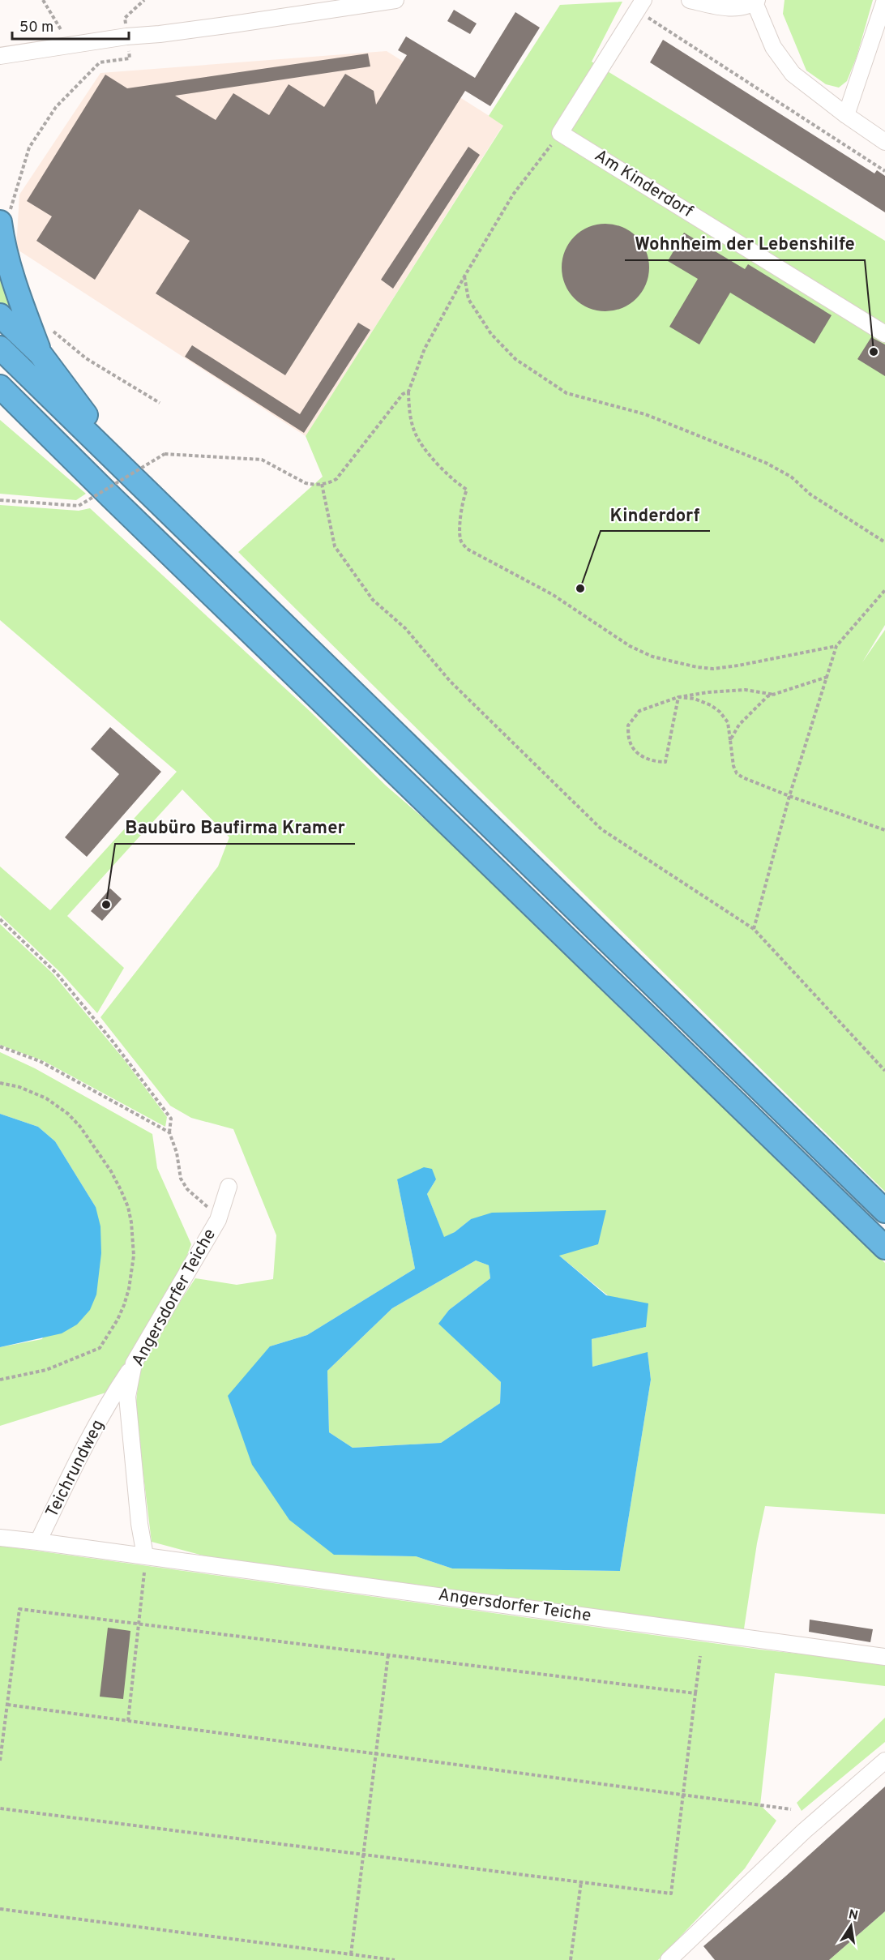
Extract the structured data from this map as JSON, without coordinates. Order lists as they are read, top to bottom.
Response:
{
  "streets": {
    "street": ["Am Kinderdorf", "Angersdorfer Teiche", "Teichrundweg"]
  },
  "crossings": [
    ["Angersdorfer Teiche", "Teichrundweg"]
  ],
  "places": ["Wohnheim der Lebenshilfe", "Kinderdorf", "Baubüro Baufirma Kramer"],
  "scale_bar": "50 m",
  "north": "top"
}
